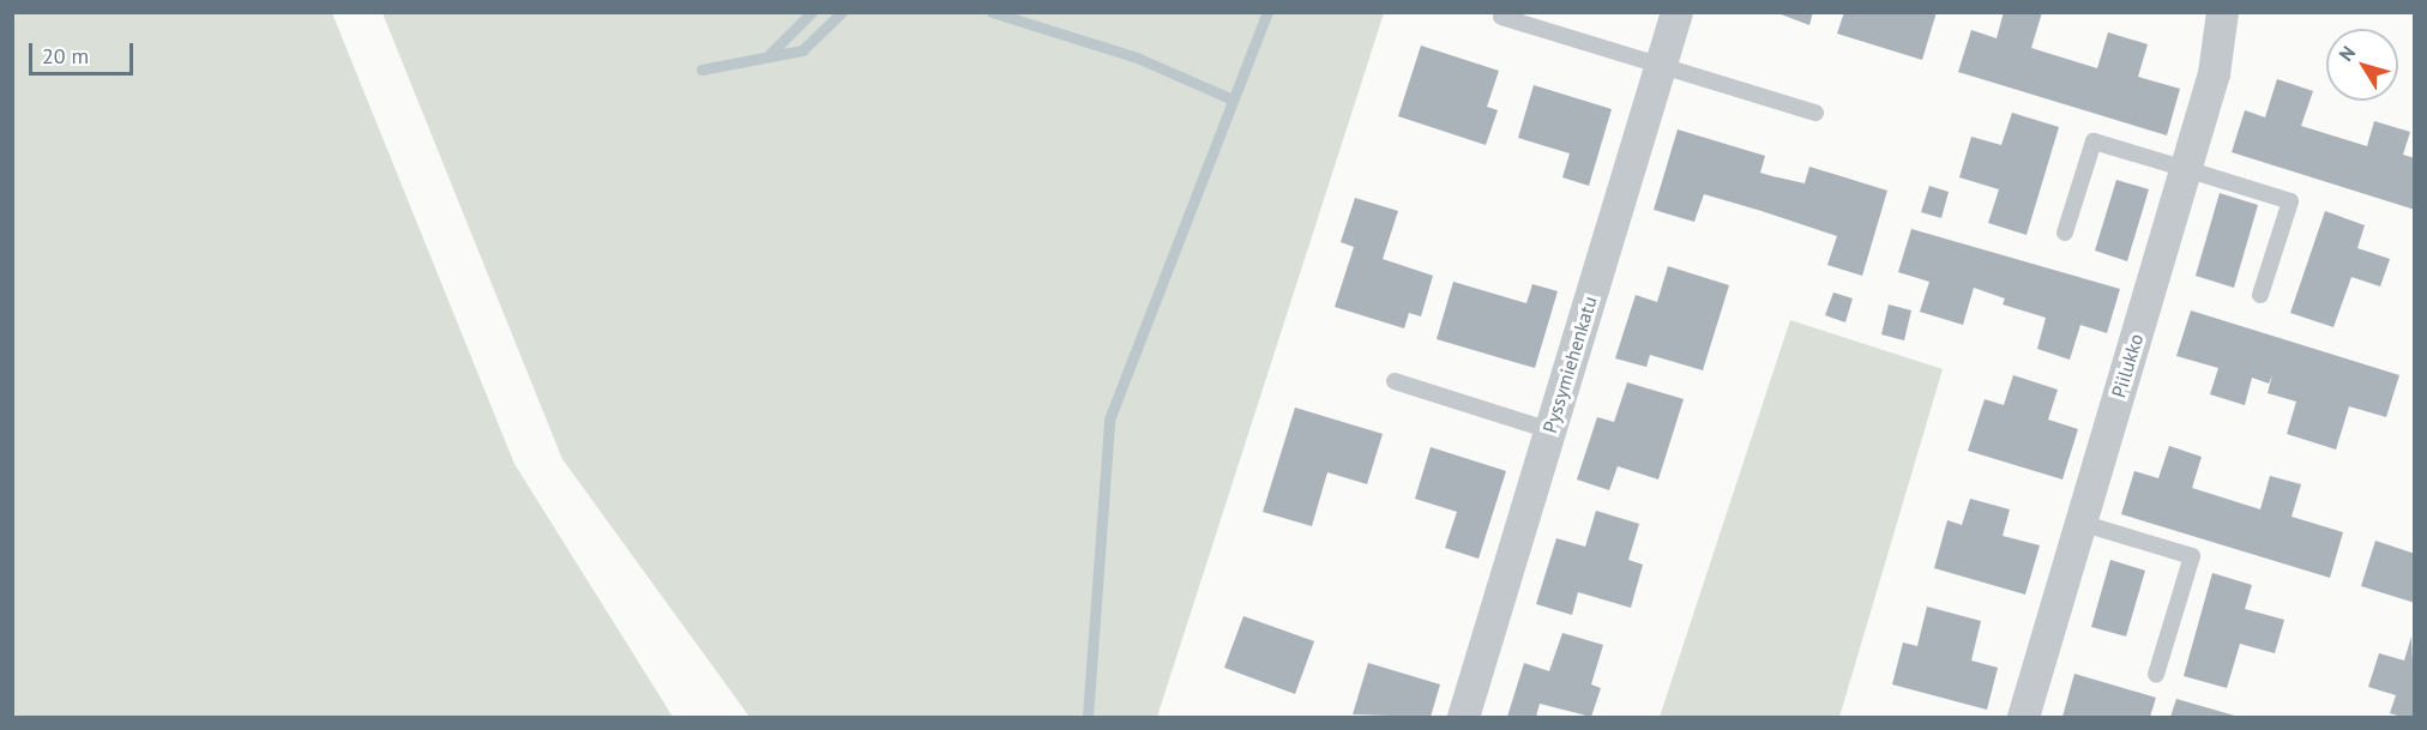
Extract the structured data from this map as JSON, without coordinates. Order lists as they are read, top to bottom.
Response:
{
  "streets": {
    "street": ["Pyssymiehenkatu", "Piilukko"]
  },
  "scale_bar": "20 m",
  "north": "top left"
}
